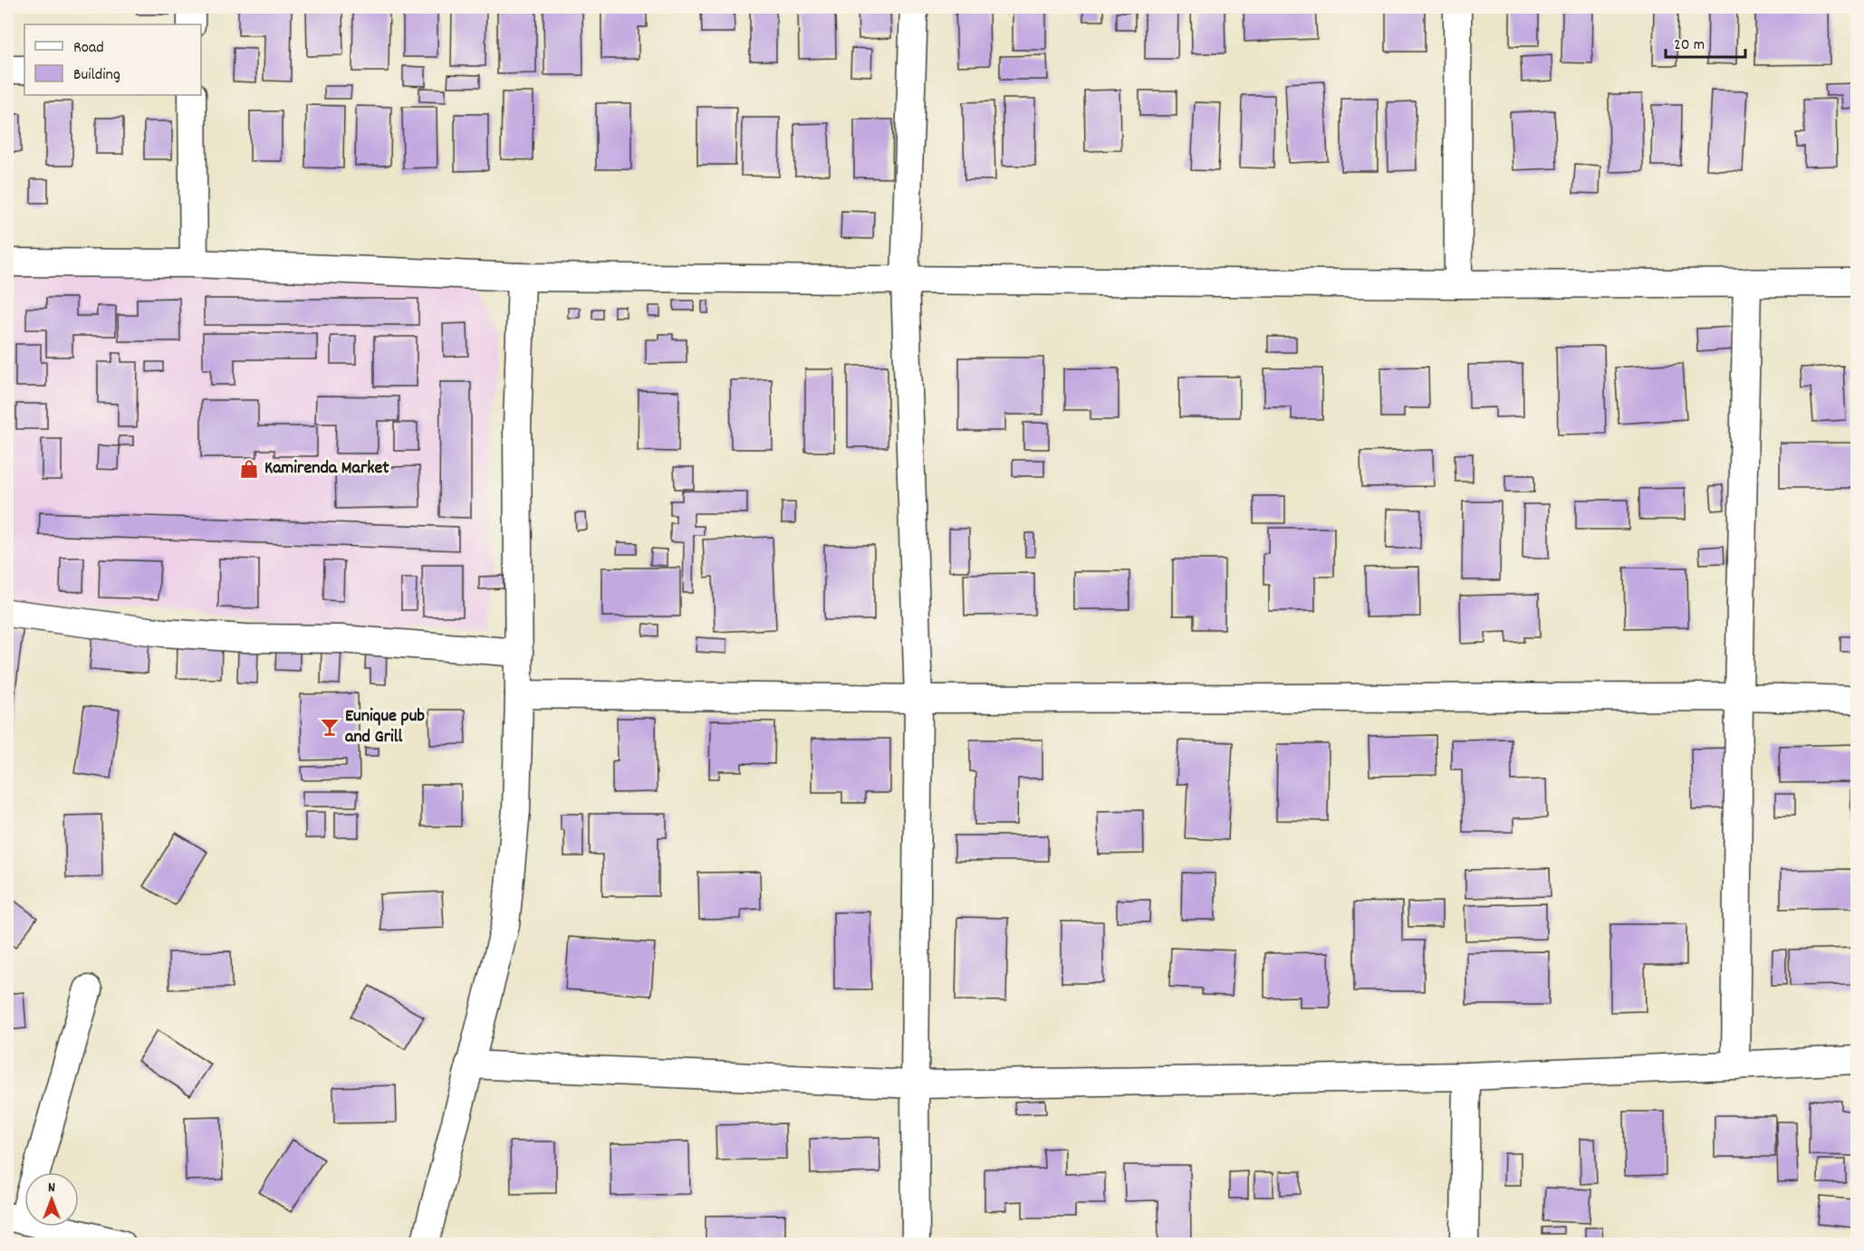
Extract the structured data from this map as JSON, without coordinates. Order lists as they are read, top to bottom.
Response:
{
  "places": {
    "shop": ["Kamirenda Market"],
    "bar": ["Eunique pub and Grill"]
  },
  "legend": ["Road", "Building"],
  "scale_bar": "20 m",
  "north": "top"
}
